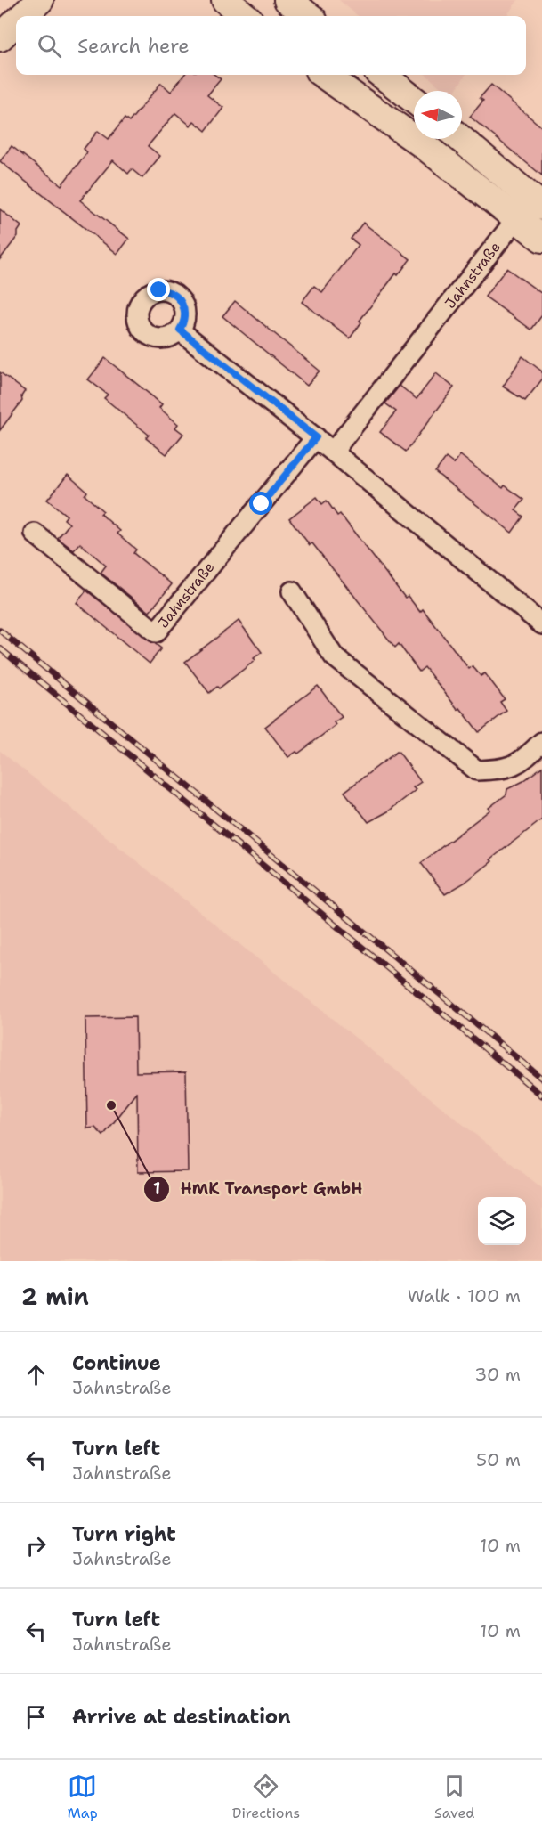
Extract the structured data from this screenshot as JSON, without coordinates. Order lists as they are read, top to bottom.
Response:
{
  "streets": {
    "street": ["Jahnstraße"]
  },
  "places": ["HMK Transport GmbH"],
  "north": "left",
  "page": {
    "search": "Search here",
    "heading": ["2 min", "Walk · 100 m"],
    "list": [
      ["Continue", "Jahnstraße", "30 m"],
      ["Turn left", "Jahnstraße", "50 m"],
      ["Turn right", "Jahnstraße", "10 m"],
      ["Turn left", "Jahnstraße", "10 m"],
      "Arrive at destination"
    ],
    "nav": ["Map", "Directions", "Saved"]
  }
}
